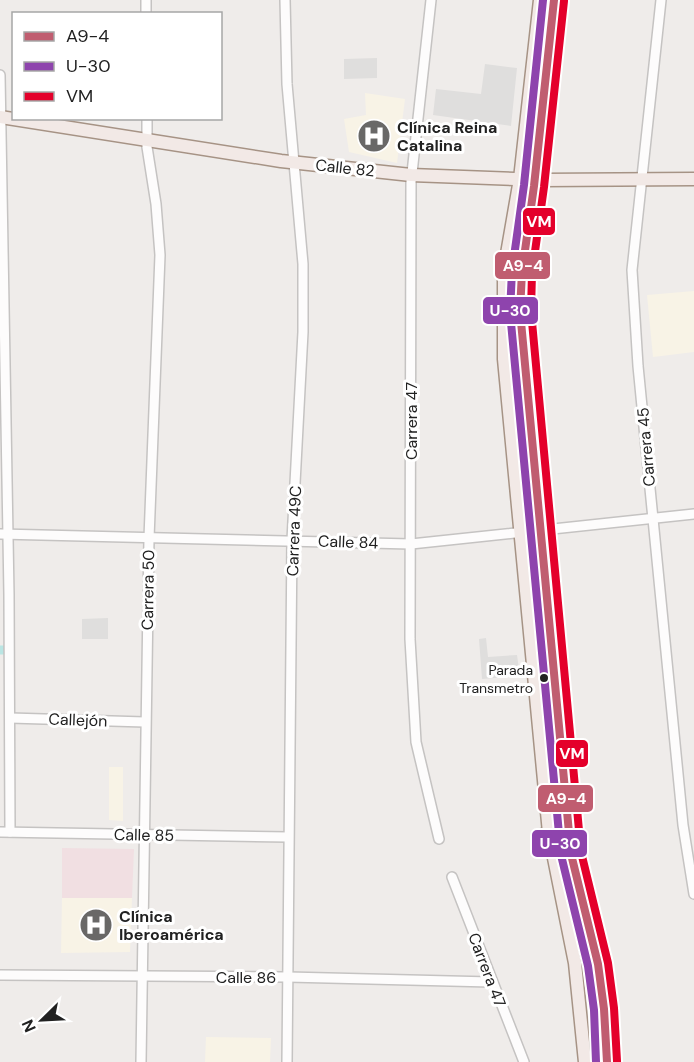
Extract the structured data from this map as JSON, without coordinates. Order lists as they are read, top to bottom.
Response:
{
  "streets": {
    "main road": ["Calle 82"],
    "street": [
      "Carrera 47",
      "Carrera 45",
      "Carrera 49C",
      "Calle 84",
      "Carrera 50",
      "Callejón",
      "Calle 85",
      "Calle 86"
    ]
  },
  "crossings": [
    ["Calle 82", "Carrera 47"],
    ["Calle 82", "Carrera 45"],
    ["Calle 82", "Carrera 49C"],
    ["Calle 82", "Carrera 50"],
    ["Carrera 47", "Calle 84"],
    ["Carrera 47", "Calle 86"],
    ["Carrera 45", "Calle 84"],
    ["Carrera 49C", "Calle 84"],
    ["Carrera 49C", "Calle 85"],
    ["Carrera 49C", "Calle 86"],
    ["Calle 84", "Carrera 50"],
    ["Carrera 50", "Callejón"],
    ["Carrera 50", "Calle 85"],
    ["Carrera 50", "Calle 86"]
  ],
  "places": {
    "hospital": ["Clínica Reina Catalina", "Clínica Iberoamérica"],
    "other": ["Parada Transmetro"]
  },
  "lines": ["transit line A9-4", "transit line U-30", "transit line VM"],
  "legend": ["A9-4", "U-30", "VM"],
  "north": "bottom left"
}
